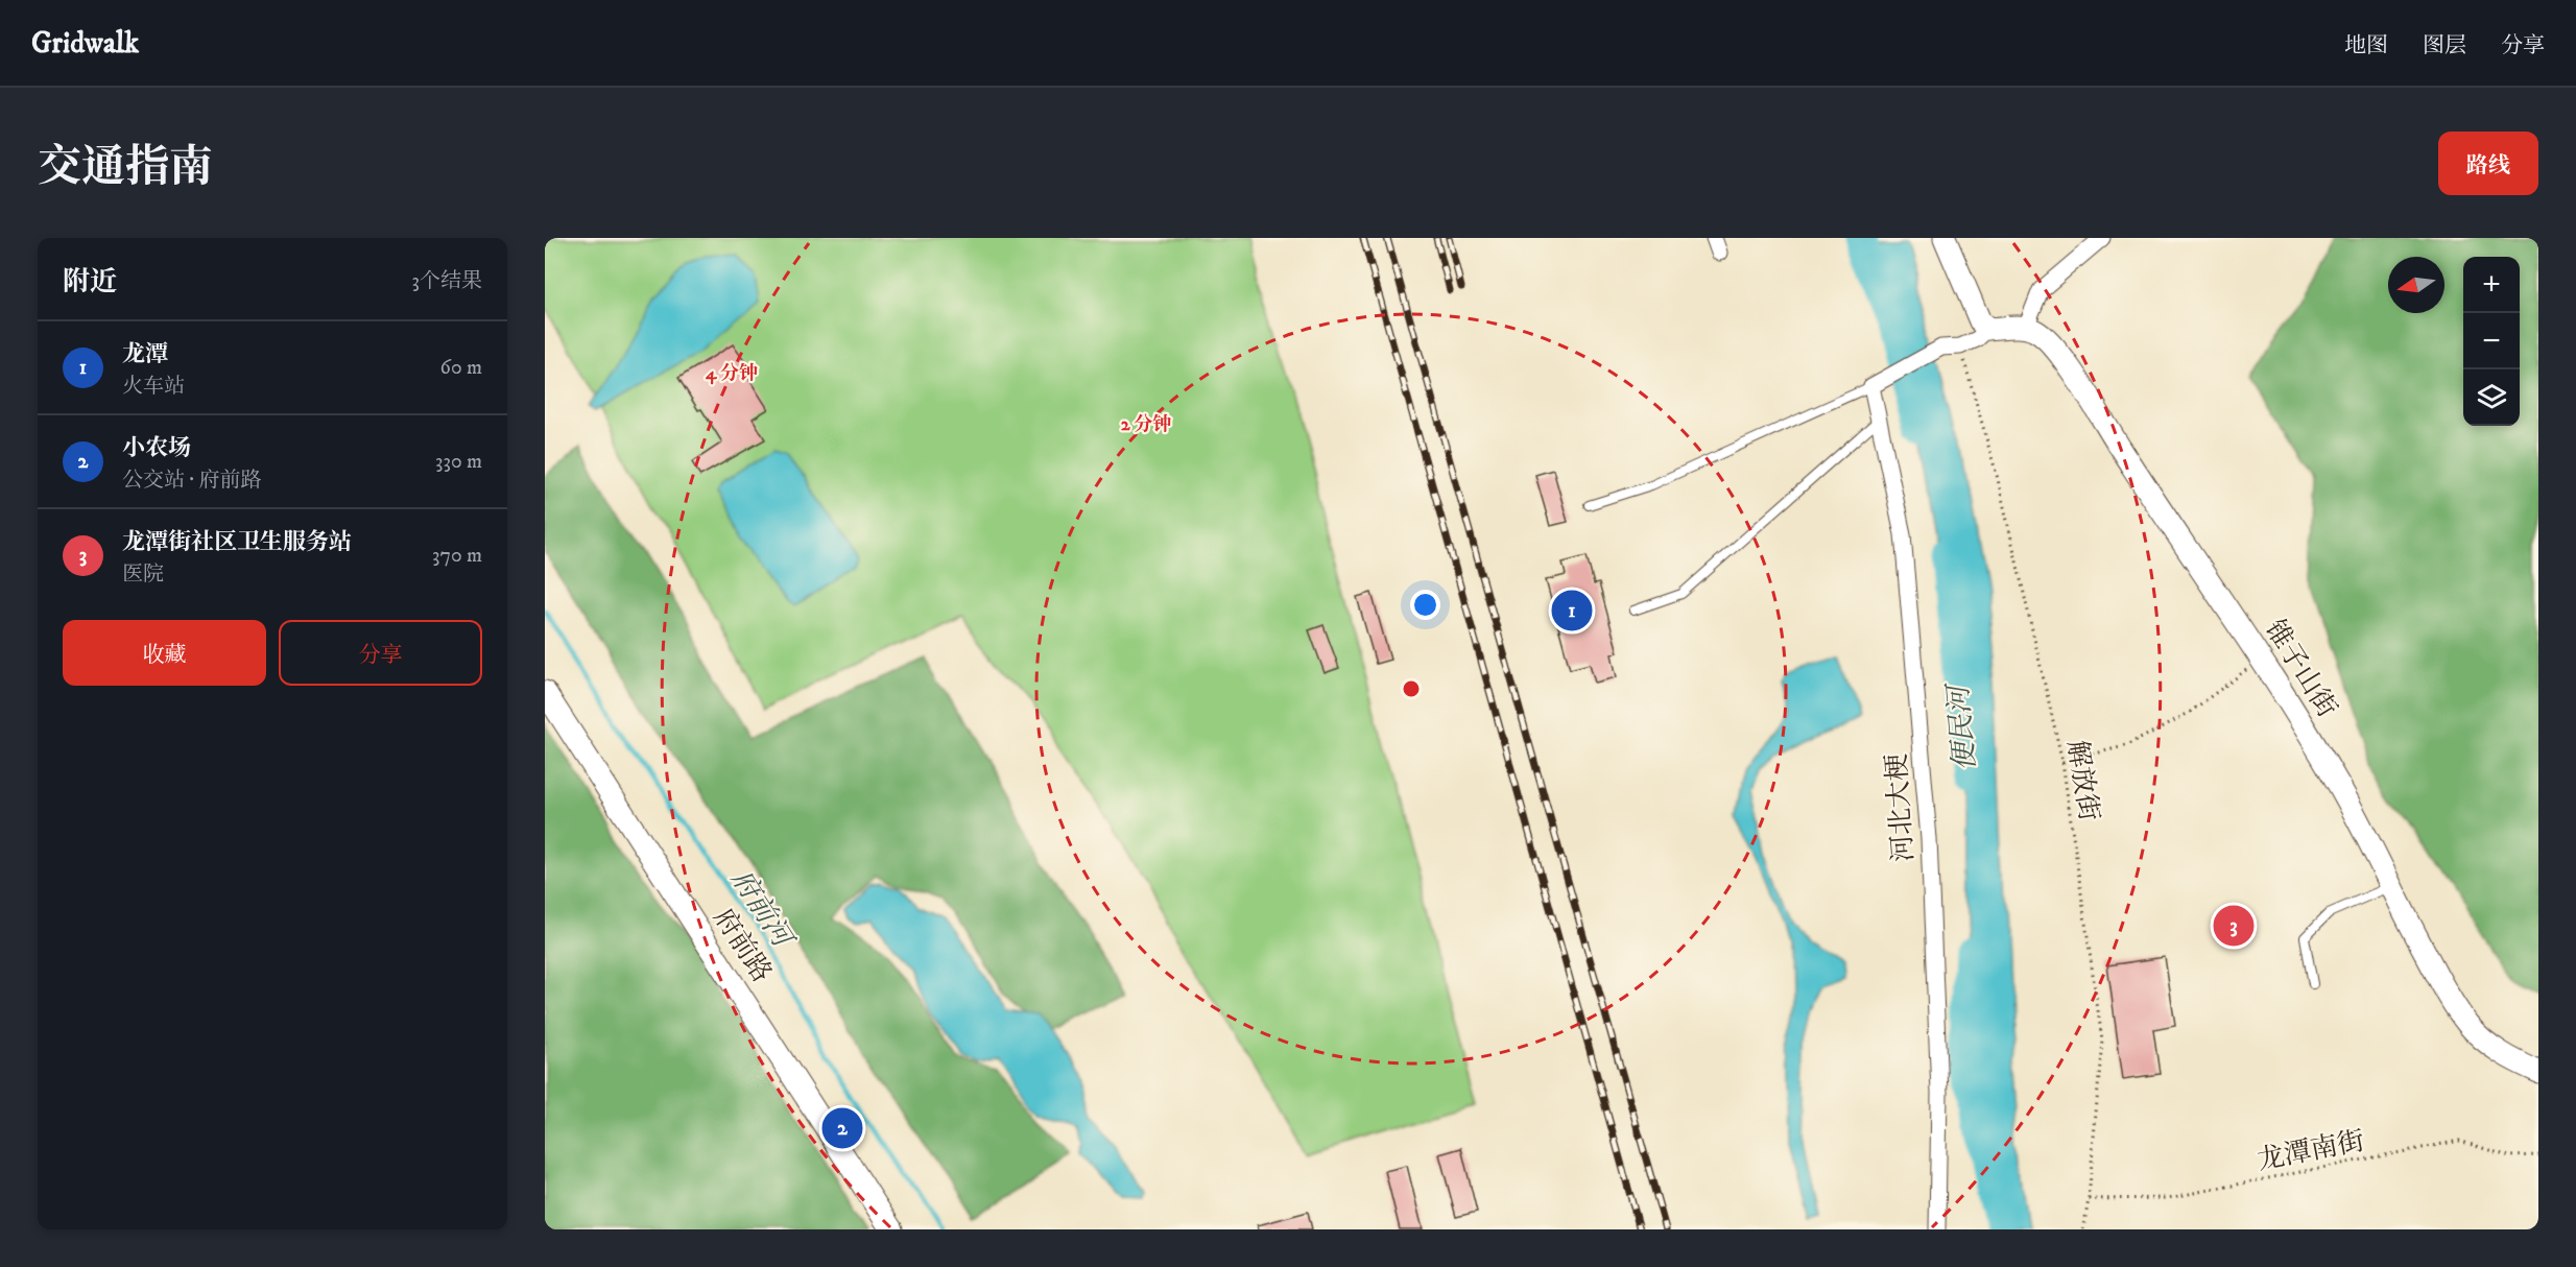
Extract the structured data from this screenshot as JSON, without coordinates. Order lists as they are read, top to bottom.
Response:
{
  "streets": {
    "street": ["锥子山街", "河北大梗", "府前路"],
    "path": ["解放街", "龙潭南街"]
  },
  "crossings": [
    ["解放街", "龙潭南街"]
  ],
  "water": ["便民河", "府前河"],
  "north": "left",
  "page": {
    "header": "Gridwalk",
    "nav": ["地图", "图层", "分享"],
    "title": "交通指南",
    "buttons": [
      "路线",
      ["收藏", "分享"]
    ],
    "heading": ["附近", "3个结果"],
    "map_buttons": ["+", "−"],
    "list": [
      {
        "mark": "1",
        "name": "龙潭",
        "note": "火车站",
        "value": "60 m"
      },
      {
        "mark": "2",
        "name": "小农场",
        "note": "公交站 · 府前路",
        "value": "330 m"
      },
      {
        "mark": "3",
        "name": "龙潭街社区卫生服务站",
        "note": "医院",
        "value": "370 m"
      }
    ],
    "pins": ["1", "3", "2"]
  },
  "rings": ["4 分钟", "2 分钟"]
}
